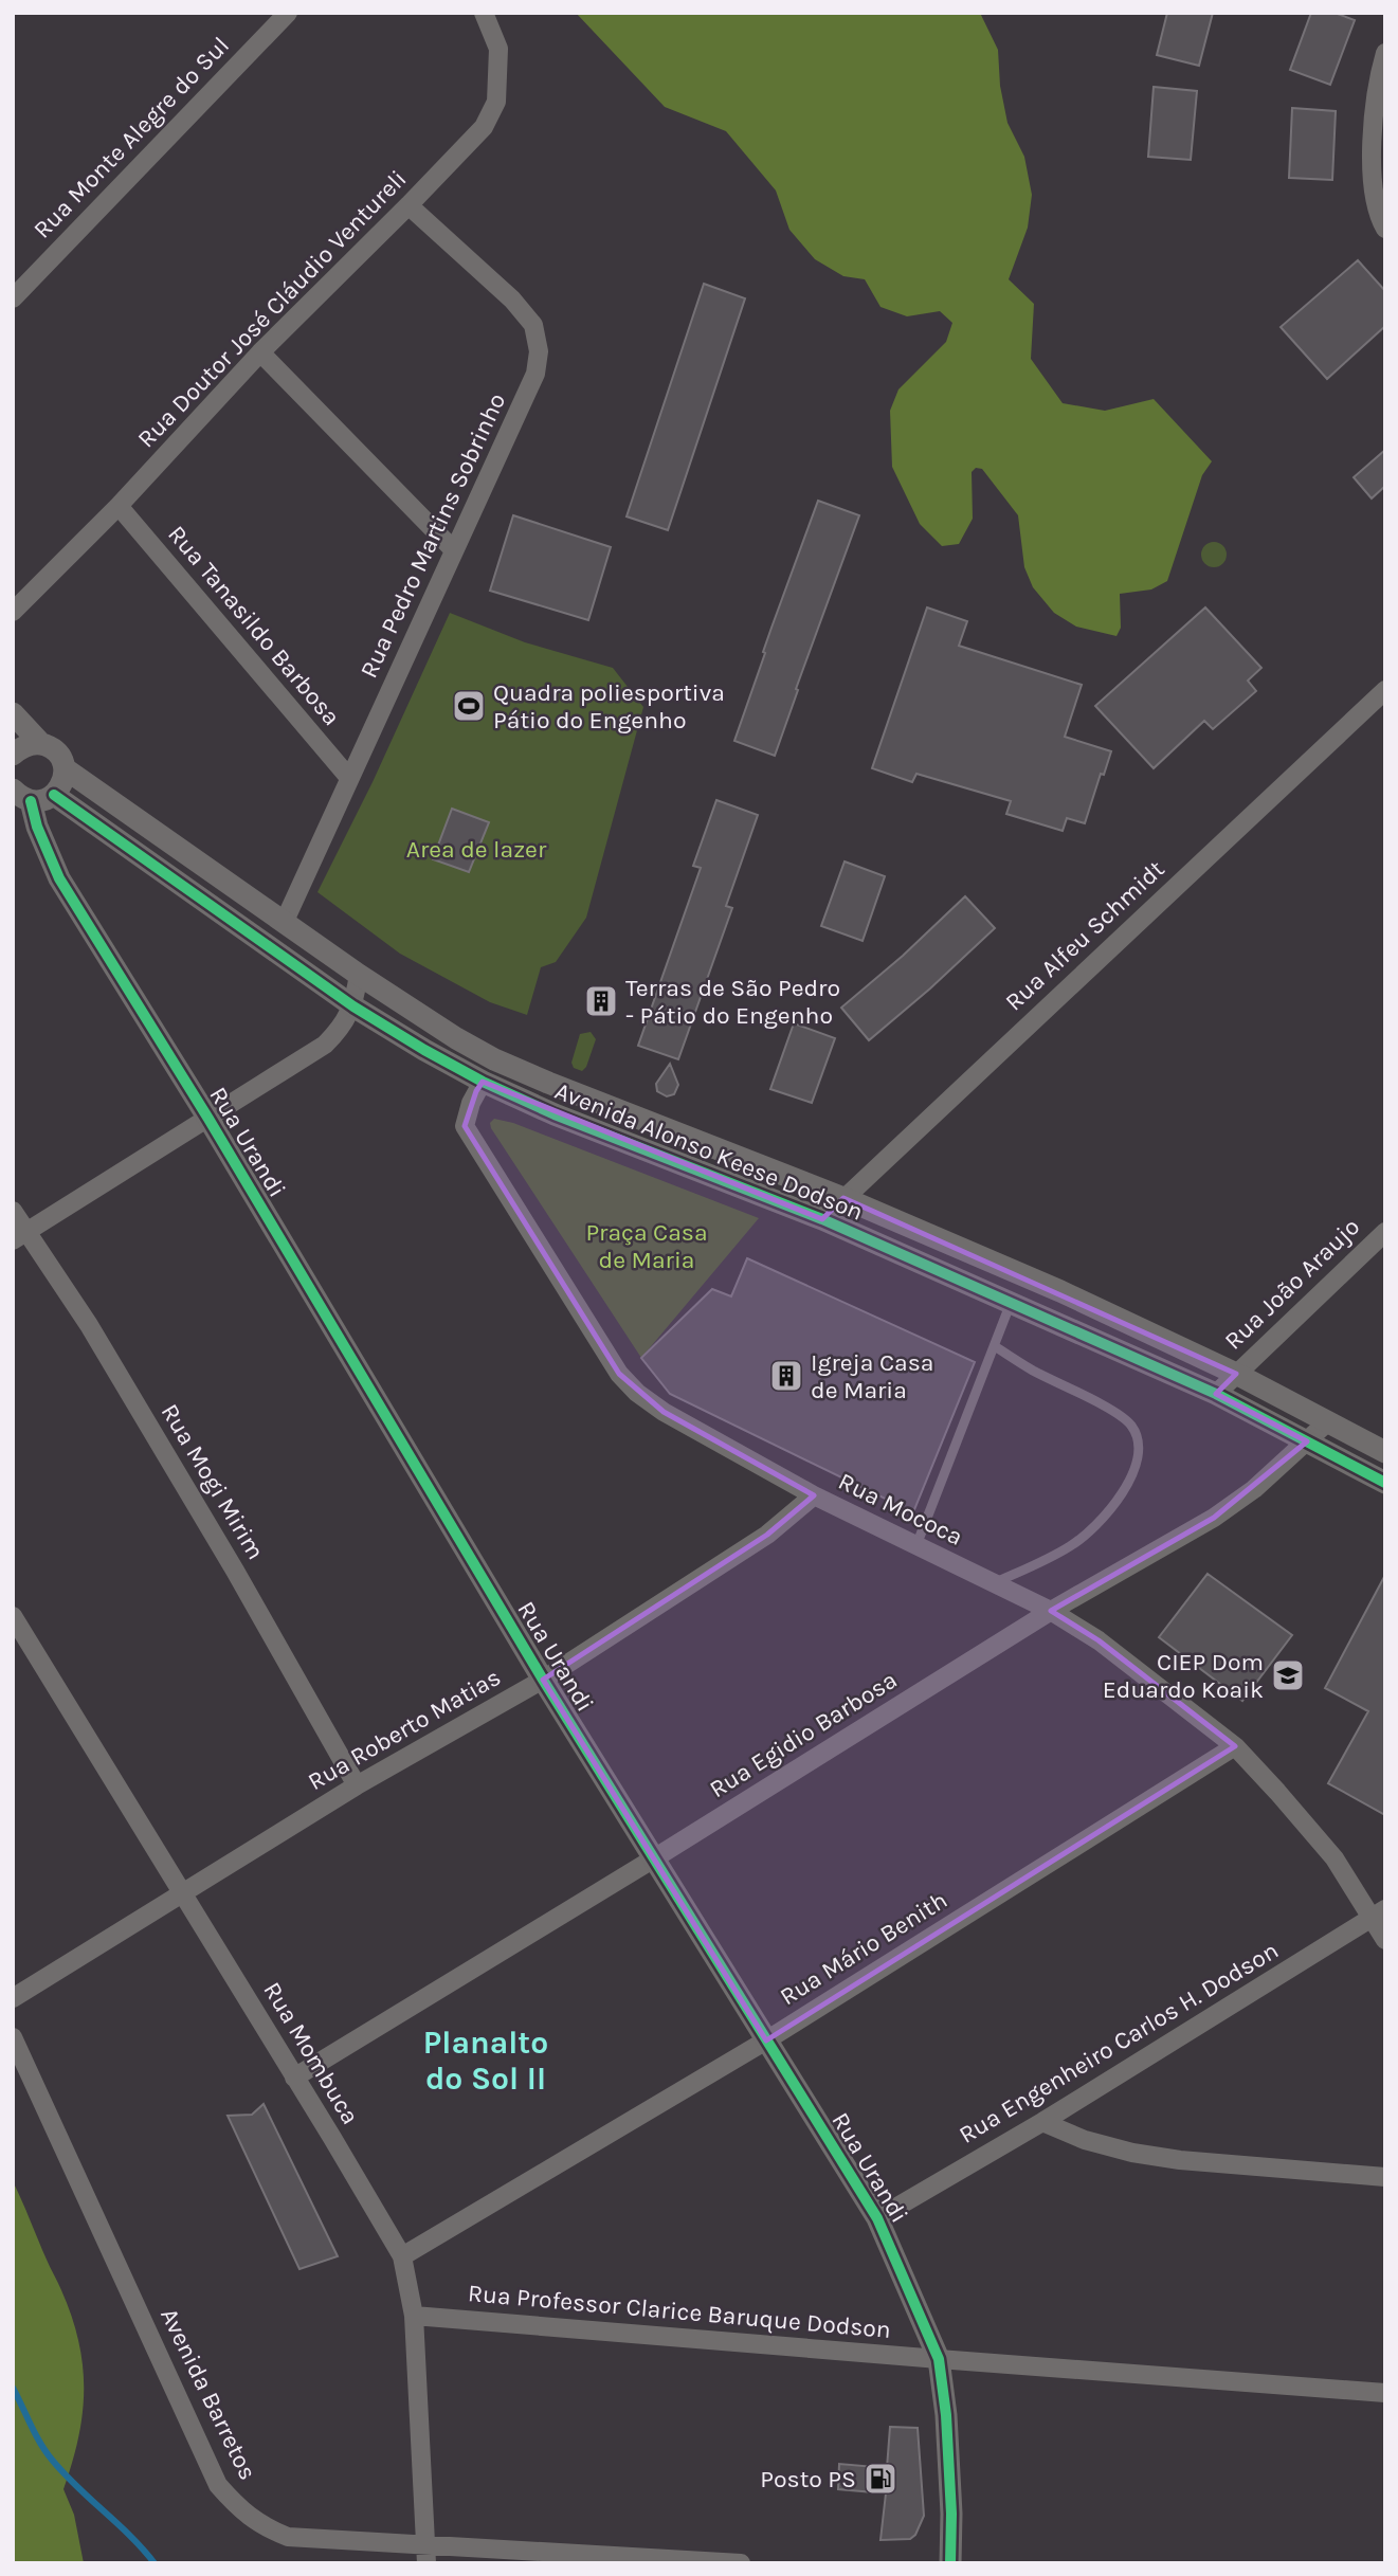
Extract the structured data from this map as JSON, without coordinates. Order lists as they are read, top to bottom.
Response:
{
  "streets": {
    "street": [
      "Rua Monte Alegre do Sul",
      "Rua Doutor José Cláudio Ventureli",
      "Rua Pedro Martins Sobrinho",
      "Rua Tanasildo Barbosa",
      "Rua Alfeu Schmidt",
      "Rua Urandi",
      "Avenida Alonso Keese Dodson",
      "Rua João Araujo",
      "Rua Mogi Mirim",
      "Rua Mococa",
      "Rua Roberto Matias",
      "Rua Egidio Barbosa",
      "Rua Mário Benith",
      "Rua Engenheiro Carlos H. Dodson",
      "Rua Mombuca",
      "Rua Professor Clarice Baruque Dodson",
      "Avenida Barretos"
    ]
  },
  "crossings": [
    ["Rua Doutor José Cláudio Ventureli", "Rua Pedro Martins Sobrinho"],
    ["Rua Doutor José Cláudio Ventureli", "Rua Tanasildo Barbosa"],
    ["Rua Pedro Martins Sobrinho", "Rua Tanasildo Barbosa"],
    ["Rua Pedro Martins Sobrinho", "Avenida Alonso Keese Dodson"],
    ["Rua Alfeu Schmidt", "Avenida Alonso Keese Dodson"],
    ["Rua Urandi", "Rua Roberto Matias"],
    ["Rua Urandi", "Rua Egidio Barbosa"],
    ["Rua Urandi", "Rua Mário Benith"],
    ["Rua Urandi", "Rua Engenheiro Carlos H. Dodson"],
    ["Rua Urandi", "Rua Professor Clarice Baruque Dodson"],
    ["Avenida Alonso Keese Dodson", "Rua João Araujo"],
    ["Avenida Alonso Keese Dodson", "Rua Mococa"],
    ["Avenida Alonso Keese Dodson", "Rua Egidio Barbosa"],
    ["Rua Mogi Mirim", "Rua Roberto Matias"],
    ["Rua Mococa", "Rua Roberto Matias"],
    ["Rua Mococa", "Rua Egidio Barbosa"],
    ["Rua Mococa", "Rua Mário Benith"],
    ["Rua Mococa", "Rua Engenheiro Carlos H. Dodson"],
    ["Rua Roberto Matias", "Rua Mombuca"],
    ["Rua Egidio Barbosa", "Rua Mombuca"],
    ["Rua Mário Benith", "Rua Mombuca"],
    ["Rua Mombuca", "Rua Professor Clarice Baruque Dodson"],
    ["Rua Mombuca", "Avenida Barretos"]
  ],
  "districts": ["Planalto do Sol II"],
  "parks": ["Area de lazer", "Praça Casa de Maria"],
  "places": {
    "sports": ["Quadra poliesportiva Pátio do Engenho"],
    "building": ["Terras de São Pedro - Pátio do Engenho", "Igreja Casa de Maria"],
    "school or university": ["CIEP Dom Eduardo Koaik"],
    "fuel station": ["Posto PS"]
  }
}
